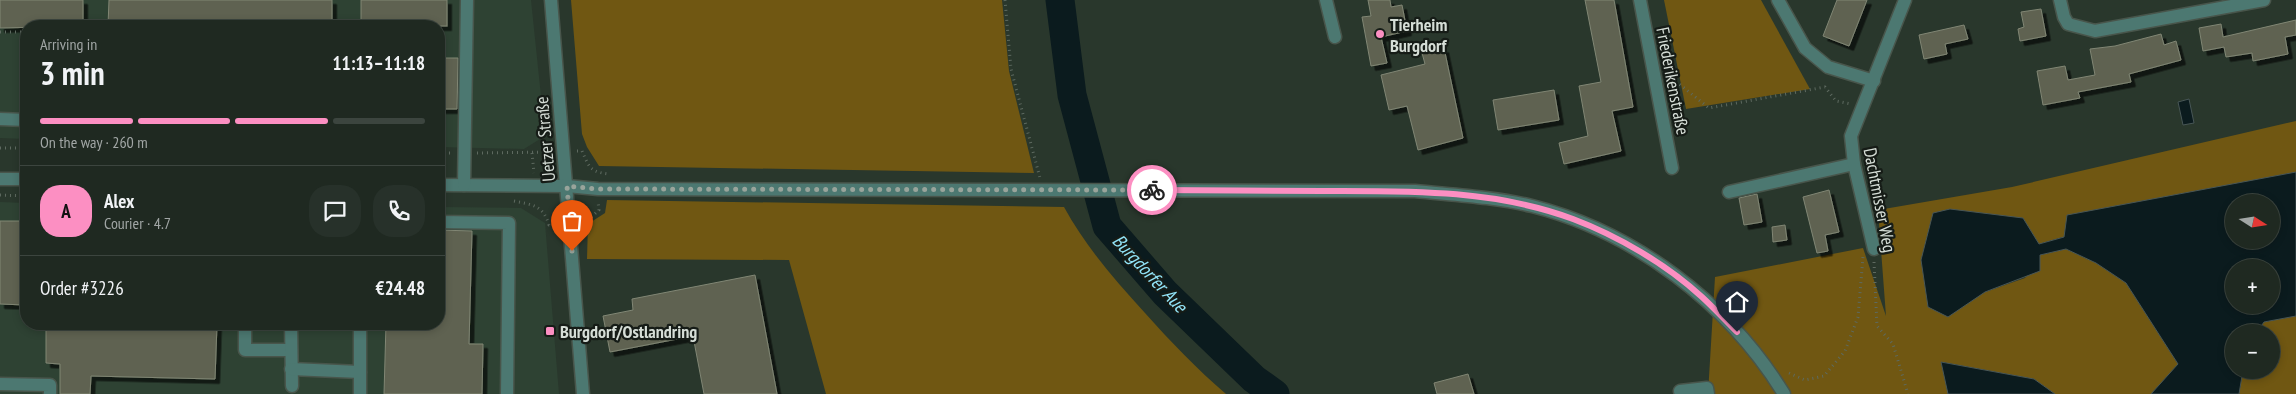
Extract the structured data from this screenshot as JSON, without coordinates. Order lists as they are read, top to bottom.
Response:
{
  "streets": {
    "street": ["Friederikenstraße", "Uetzer Straße", "Dachtmisser Weg"]
  },
  "water": ["Burgdorfer Aue"],
  "places": {
    "other": ["Tierheim Burgdorf"],
    "transit": ["Burgdorf/Ostlandring"]
  },
  "north": "right",
  "page": {
    "heading": ["3 min", "Arriving in", "11:13–11:18"],
    "panel": [
      "Alex",
      "Courier · 4.7",
      "Order #3226",
      "€24.48"
    ],
    "bar": "On the way · 260 m",
    "round": "A",
    "map_buttons": ["+", "−"]
  }
}
